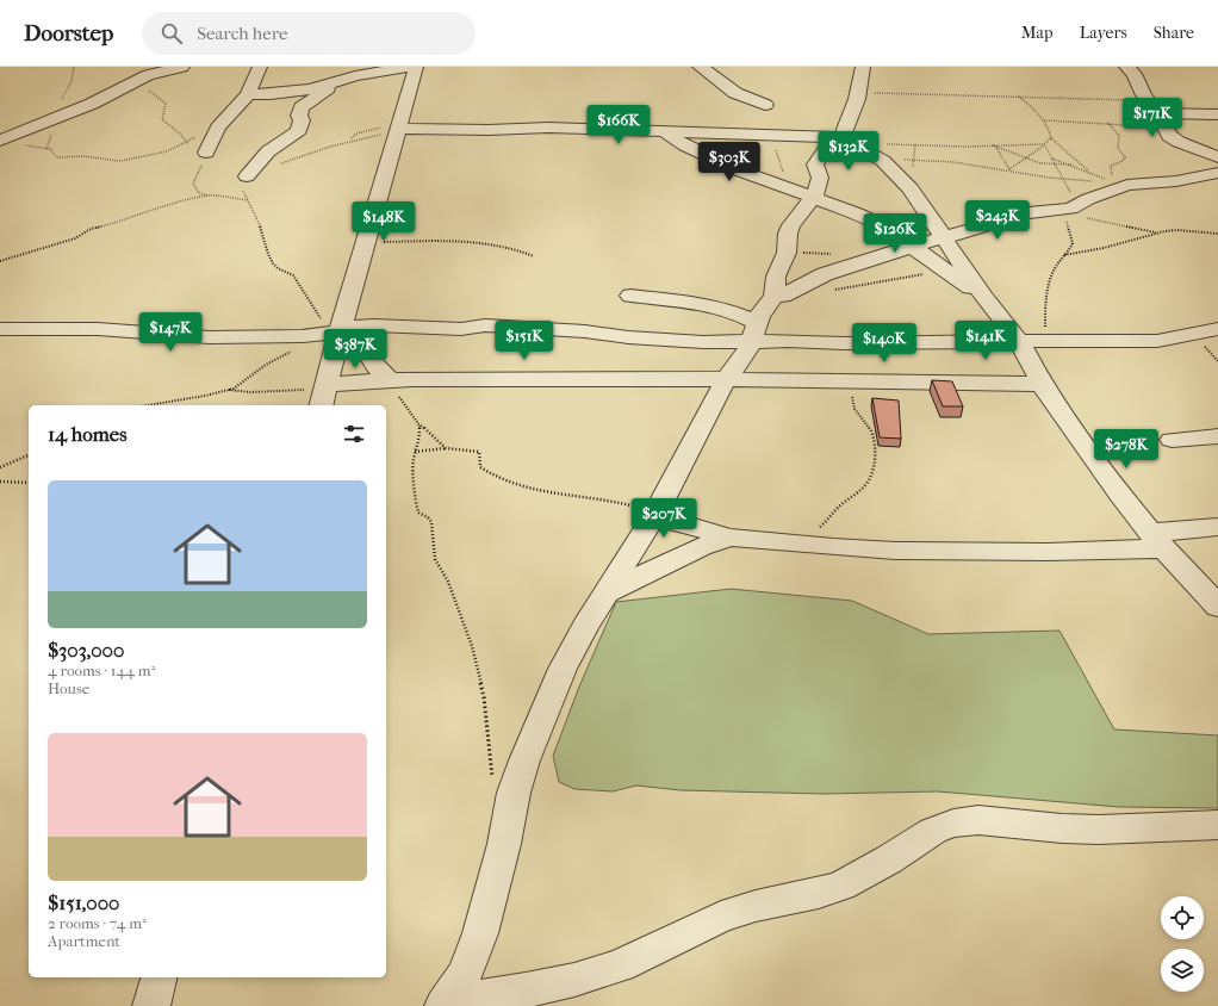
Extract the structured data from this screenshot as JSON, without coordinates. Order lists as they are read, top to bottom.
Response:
{
  "page": {
    "header": "Doorstep",
    "search": "Search here",
    "nav": ["Map", "Layers", "Share"],
    "price": [
      "$171K",
      "$166K",
      "$132K",
      "$303K",
      "$243K",
      "$148K",
      "$126K",
      "$147K",
      "$151K",
      "$141K",
      "$140K",
      "$387K",
      "$278K",
      "$207K"
    ],
    "heading": "14 homes",
    "list": [
      {
        "name": "$303,000",
        "note": "4 rooms · 144 m² · House"
      },
      {
        "name": "$151,000",
        "note": "2 rooms · 74 m² · Apartment"
      }
    ]
  }
}
